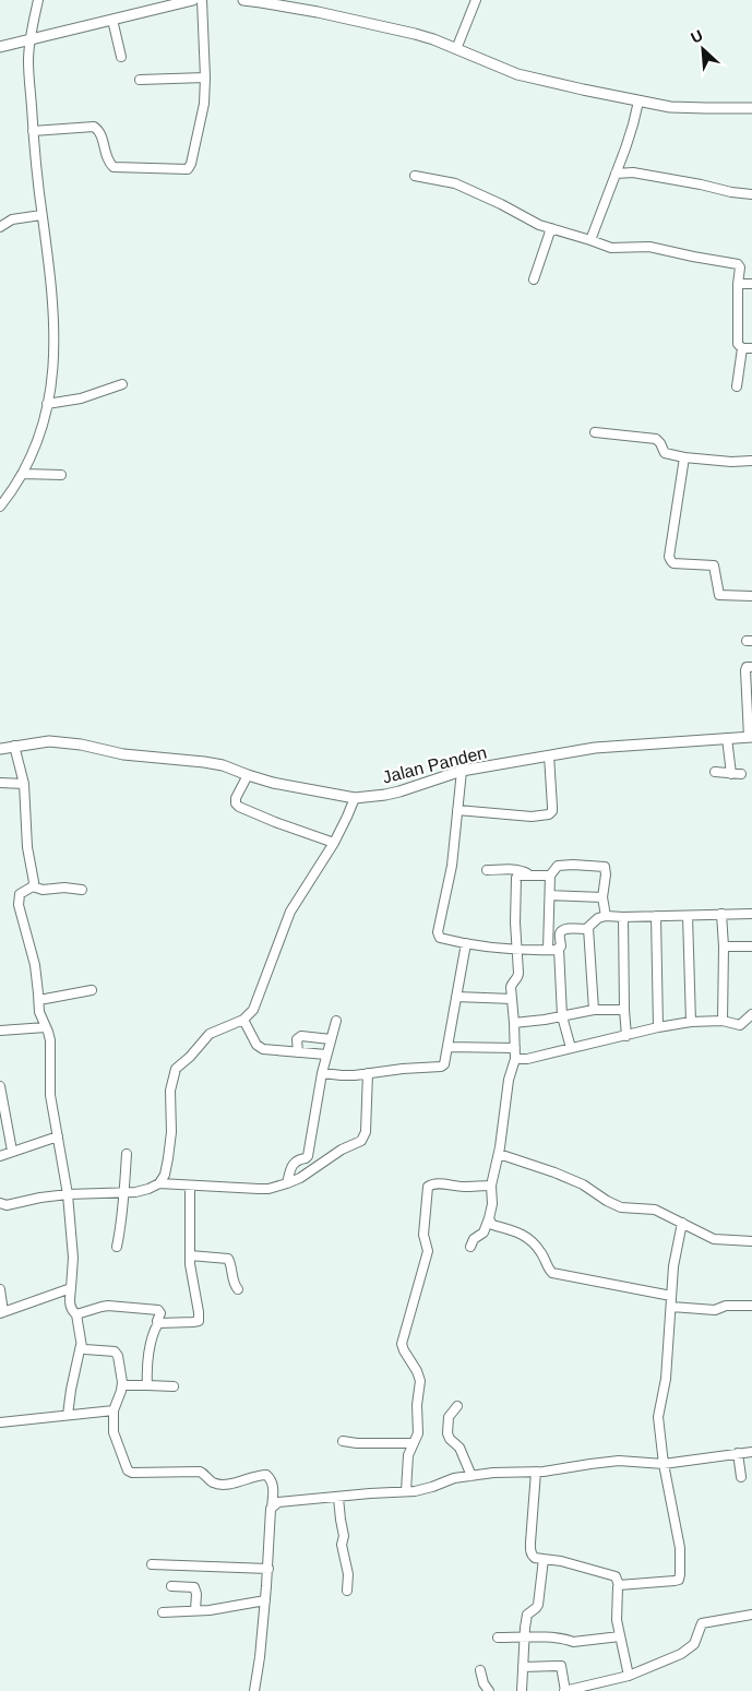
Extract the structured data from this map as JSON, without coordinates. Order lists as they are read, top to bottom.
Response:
{
  "streets": {
    "street": ["Jalan Panden"]
  },
  "north": "top left"
}
